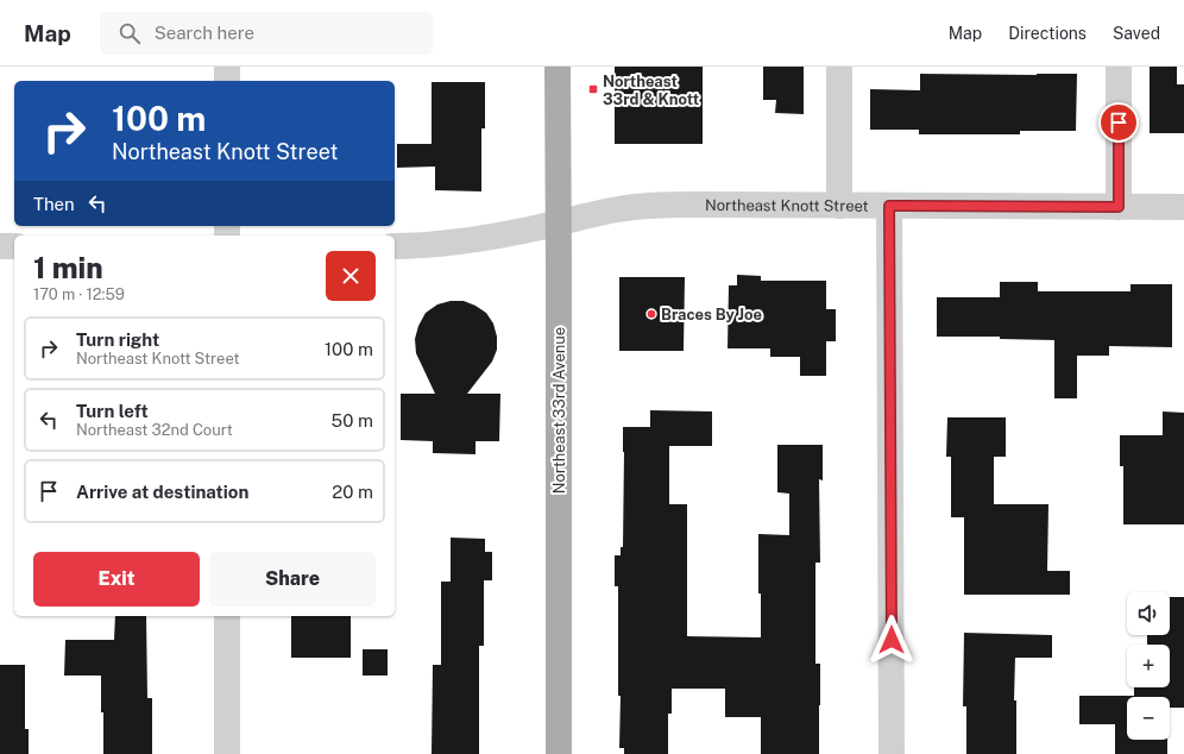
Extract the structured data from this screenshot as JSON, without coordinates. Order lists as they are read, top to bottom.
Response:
{
  "streets": {
    "main road": ["Northeast 33rd Avenue"],
    "street": ["Northeast Knott Street"]
  },
  "crossings": [
    ["Northeast Knott Street", "Northeast 33rd Avenue"]
  ],
  "places": {
    "transit": ["Northeast 33rd & Knott"],
    "other": ["Braces By Joe"]
  },
  "page": {
    "header": "Map",
    "search": "Search here",
    "nav": ["Map", "Directions", "Saved"],
    "turn": ["100 m", "Northeast Knott Street"],
    "then": "Then",
    "heading": ["1 min", "170 m · 12:59"],
    "list": [
      {
        "name": "Turn right",
        "note": "Northeast Knott Street",
        "value": "100 m"
      },
      {
        "name": "Turn left",
        "note": "Northeast 32nd Court",
        "value": "50 m"
      },
      {
        "name": "Arrive at destination",
        "value": "20 m"
      }
    ],
    "buttons": ["Exit", "Share"],
    "map_buttons": ["+", "−"]
  }
}
